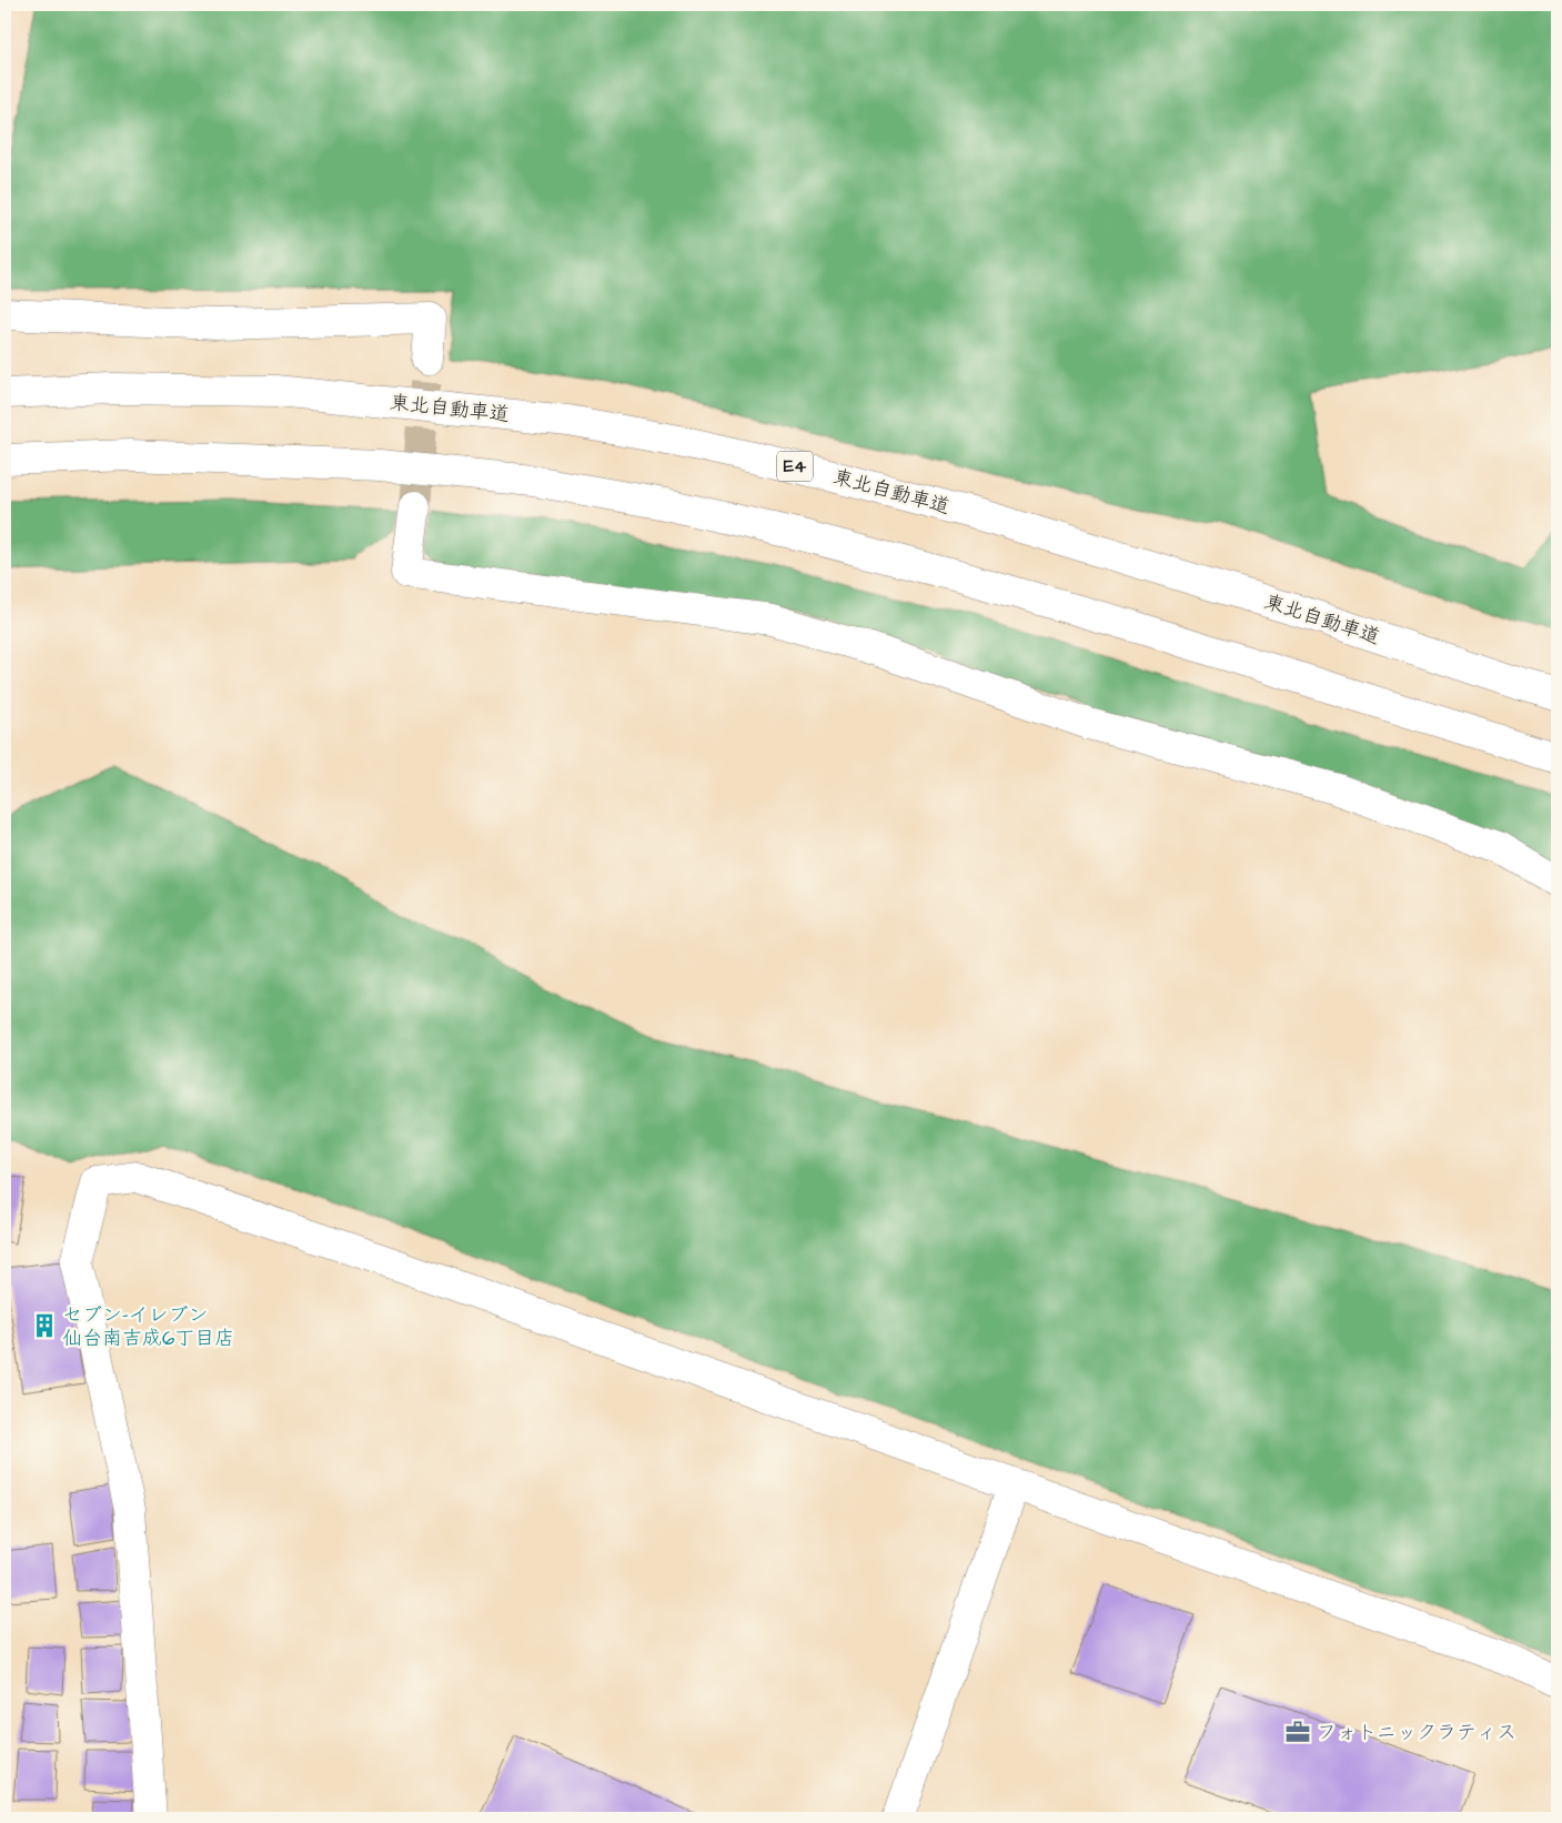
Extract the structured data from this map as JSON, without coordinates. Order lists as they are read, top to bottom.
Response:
{
  "streets": {
    "main road": ["東北自動車道", "E4"]
  },
  "places": {
    "building": ["セブン-イレブン 仙台南吉成6丁目店"],
    "office": ["フォトニックラティス"]
  }
}
